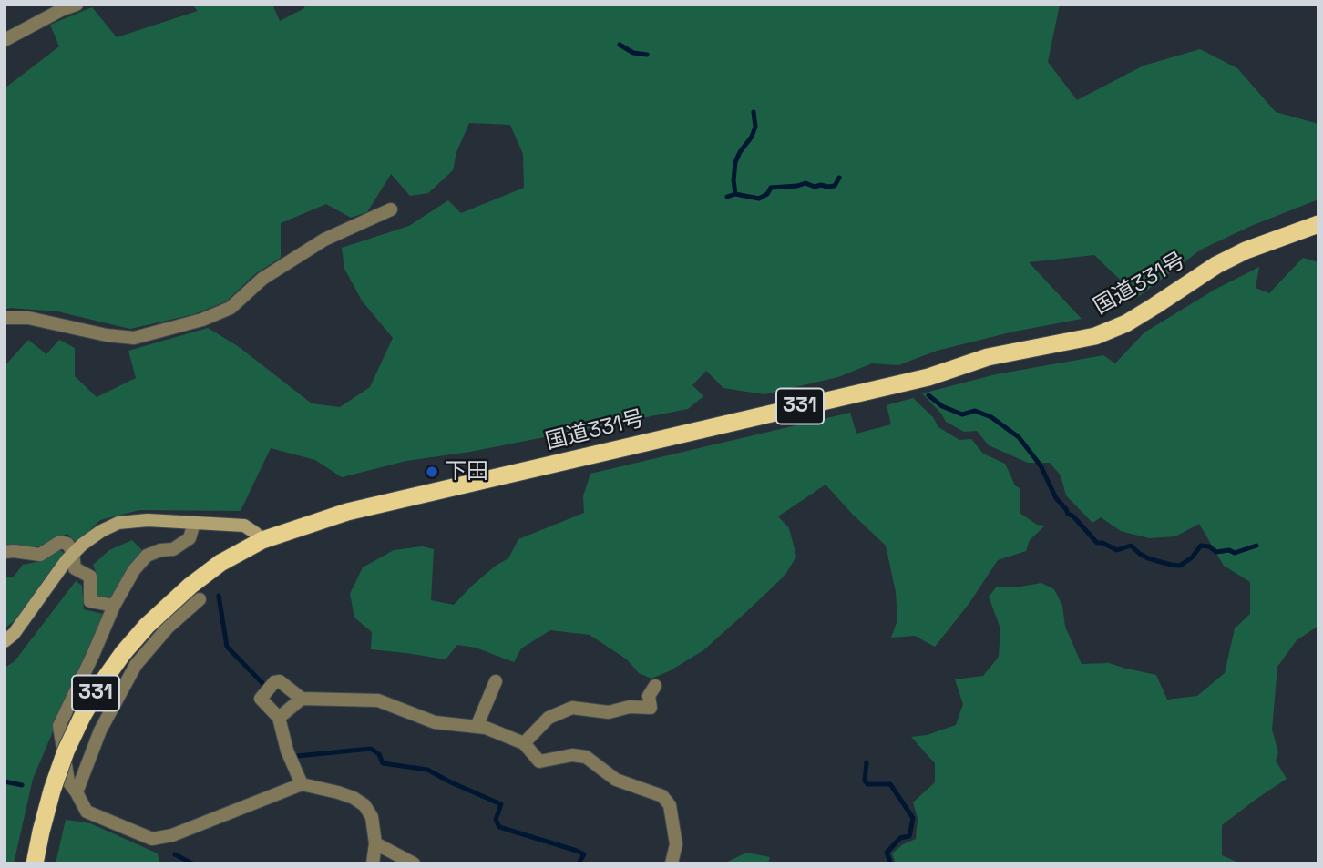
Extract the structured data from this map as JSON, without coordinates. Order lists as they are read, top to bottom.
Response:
{
  "streets": {
    "highway": ["国道331号", "331"]
  },
  "places": ["下田"]
}
